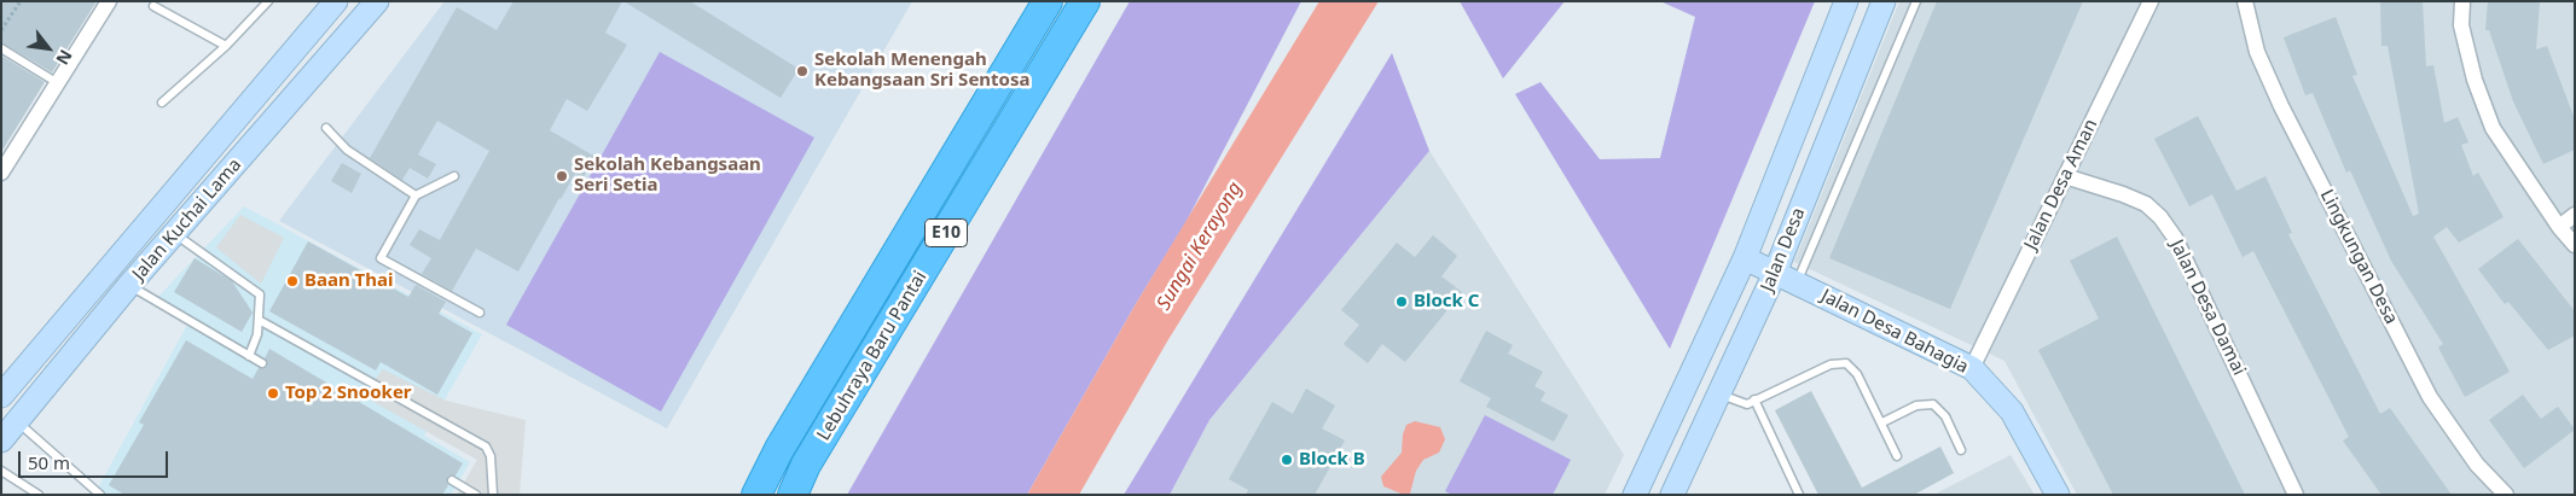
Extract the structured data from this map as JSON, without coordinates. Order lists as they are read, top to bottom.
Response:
{
  "streets": {
    "highway": ["E10", "Lebuhraya Baru Pantai"],
    "main road": ["Jalan Kuchai Lama", "Jalan Desa", "Jalan Desa Bahagia"],
    "street": ["Jalan Desa Aman", "Lingkungan Desa", "Jalan Desa Damai"]
  },
  "crossings": [
    ["Jalan Desa Aman", "Jalan Desa Damai"],
    ["Jalan Desa Aman", "Jalan Desa Bahagia"],
    ["Jalan Desa", "Jalan Desa Bahagia"]
  ],
  "water": ["Sungai Kerayong"],
  "places": [
    "Sekolah Menengah Kebangsaan Sri Sentosa",
    "Sekolah Kebangsaan Seri Setia",
    "Baan Thai",
    "Block C",
    "Top 2 Snooker",
    "Block B"
  ],
  "scale_bar": "50 m",
  "north": "bottom right"
}
